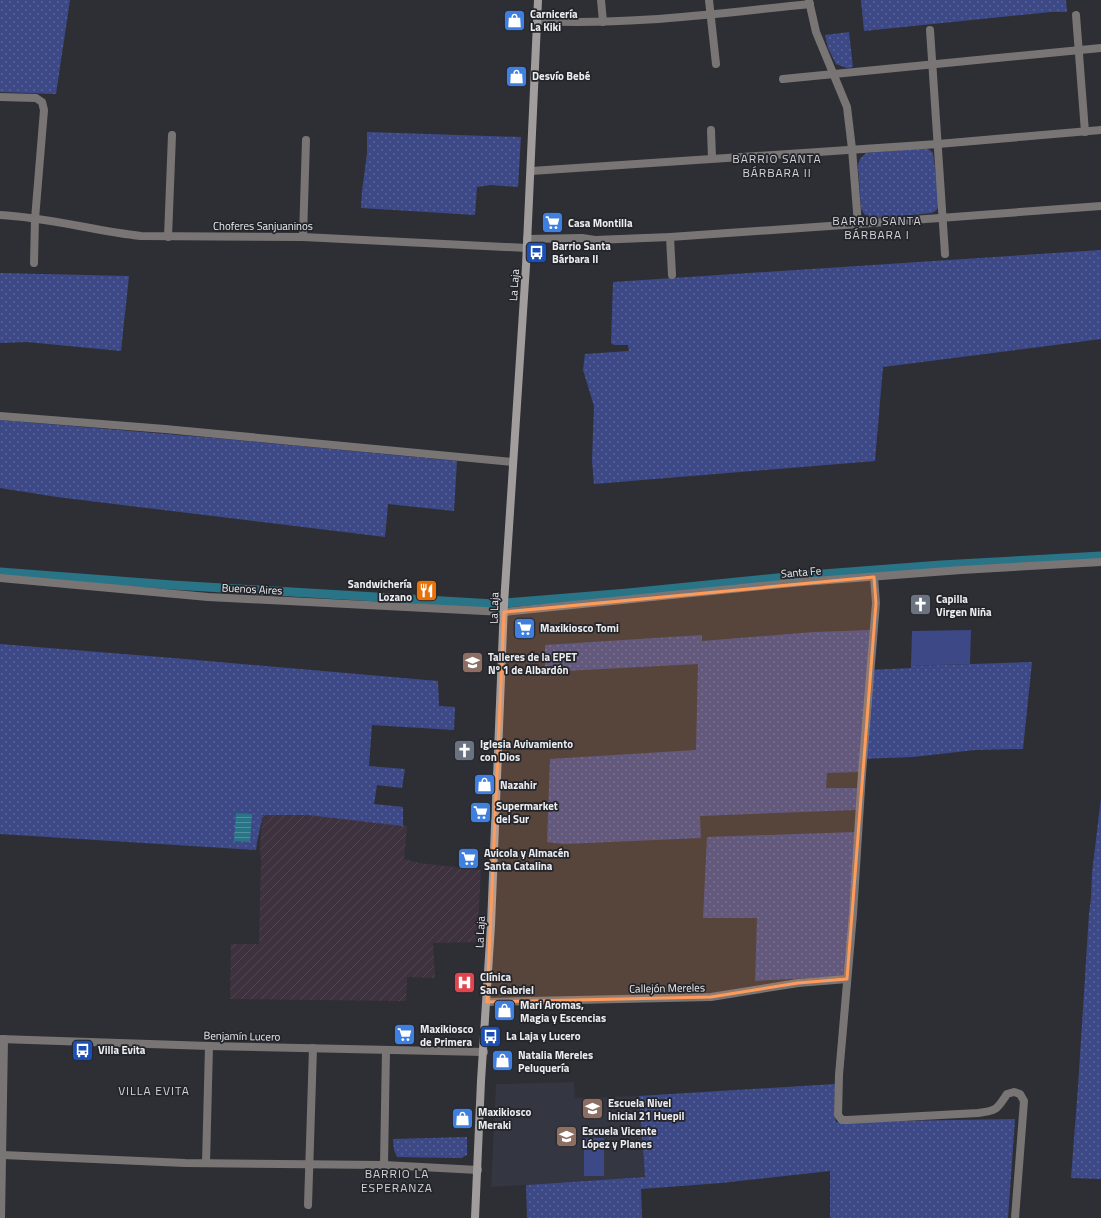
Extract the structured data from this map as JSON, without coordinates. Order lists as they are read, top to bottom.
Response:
{
  "streets": {
    "main road": ["La Laja"],
    "street": [
      "Choferes Sanjuaninos",
      "Santa Fe",
      "Buenos Aires",
      "Callejón Mereles",
      "Benjamín Lucero"
    ]
  },
  "crossings": [
    ["Choferes Sanjuaninos", "La Laja"],
    ["La Laja", "Santa Fe"],
    ["La Laja", "Buenos Aires"],
    ["La Laja", "Callejón Mereles"],
    ["La Laja", "Benjamín Lucero"],
    ["Santa Fe", "Buenos Aires"]
  ],
  "districts": [
    "BARRIO SANTA BÁRBARA II",
    "BARRIO SANTA BÁRBARA I",
    "VILLA EVITA",
    "BARRIO LA ESPERANZA"
  ],
  "places": {
    "shop": [
      "Carnicería La Kiki",
      "Desvío Bebé",
      "Nazahir",
      "Mari Aromas, Magia y Escencias",
      "Natalia Mereles Peluquería",
      "Maxikiosco Meraki"
    ],
    "supermarket": [
      "Casa Montilla",
      "Maxikiosco Tomi",
      "Supermarket del Sur",
      "Avicola y Almacén Santa Catalina",
      "Maxikiosco de Primera"
    ],
    "bus stop": ["Barrio Santa Bárbara II", "La Laja y Lucero", "Villa Evita"],
    "restaurant": ["Sandwichería Lozano"],
    "church": ["Capilla Virgen Niña", "Iglesia Avivamiento con Dios"],
    "school or university": ["Talleres de la EPET Nº 1 de Albardón", "Escuela Nivel Inicial 21 Huepil", "Escuela Vicente López y Planes"],
    "hospital": ["Clínica San Gabriel"]
  }
}
